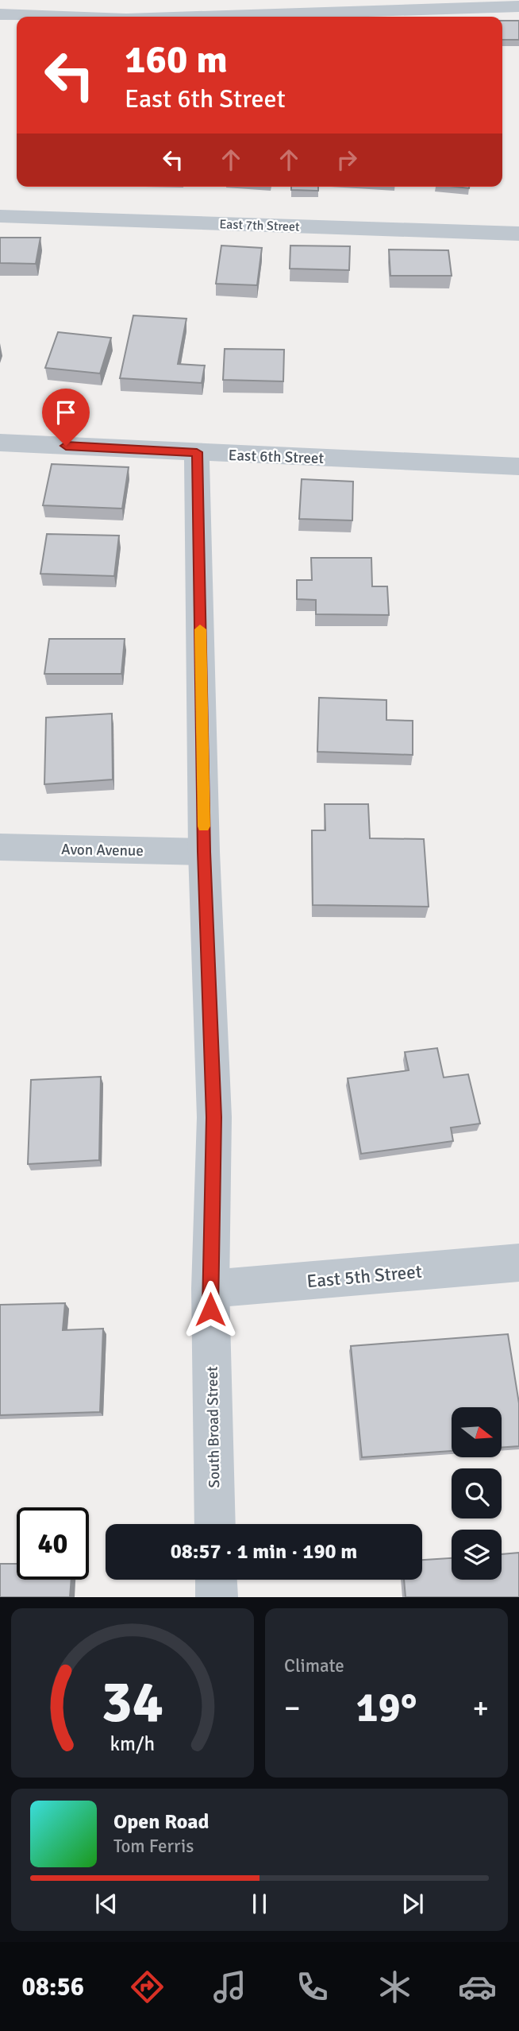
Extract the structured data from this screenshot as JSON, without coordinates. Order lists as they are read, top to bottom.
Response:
{
  "streets": {
    "street": [
      "East 7th Street",
      "East 6th Street",
      "Avon Avenue",
      "East 5th Street",
      "South Broad Street"
    ]
  },
  "crossings": [
    ["East 6th Street", "South Broad Street"],
    ["Avon Avenue", "South Broad Street"],
    ["East 5th Street", "South Broad Street"]
  ],
  "north": "right",
  "page": {
    "turn": ["160 m", "East 6th Street"],
    "limit": "40",
    "trip": "08:57 · 1 min · 190 m",
    "tile": "Climate",
    "heat": ["−", "19°", "+"],
    "song": ["Open Road", "Tom Ferris"],
    "tabs": "08:56",
    "gauge": ["34", "km/h"]
  }
}
